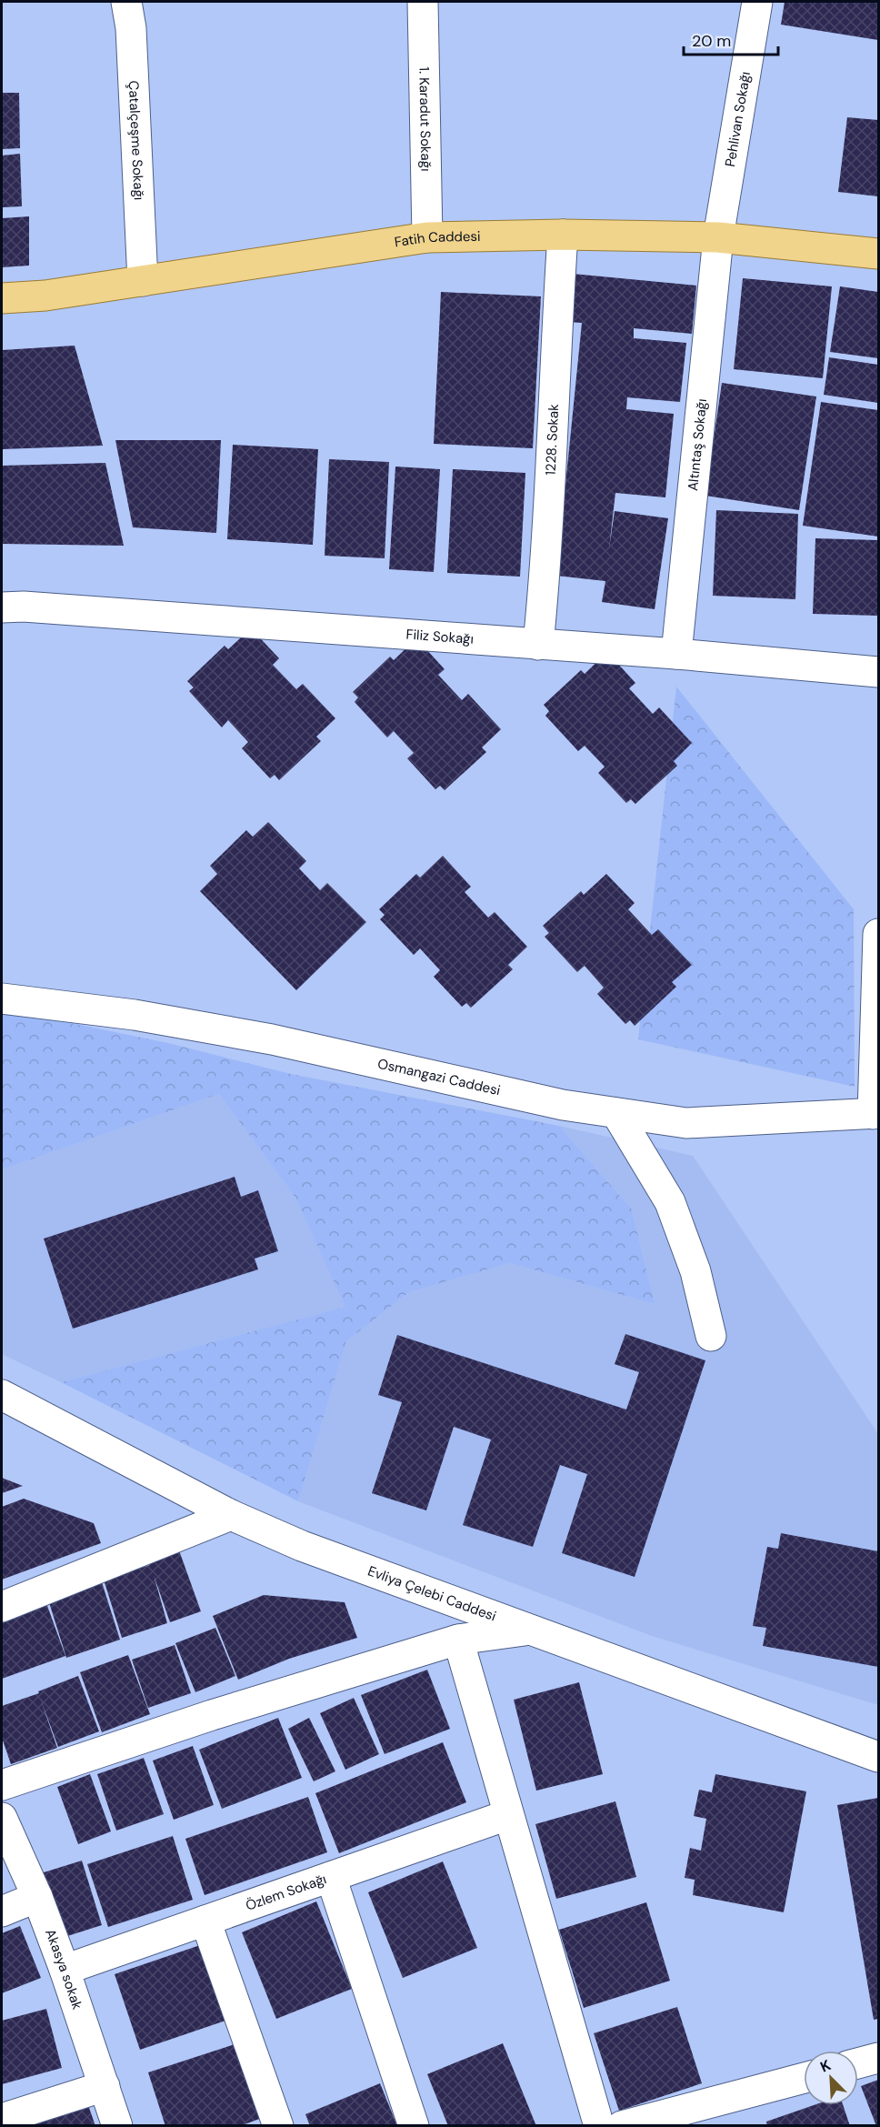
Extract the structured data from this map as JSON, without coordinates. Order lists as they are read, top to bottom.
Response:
{
  "streets": {
    "main road": ["Fatih Caddesi"],
    "street": [
      "1. Karadut Sokağı",
      "Pehlivan Sokağı",
      "Çatalçeşme Sokağı",
      "1228. Sokak",
      "Altıntaş Sokağı",
      "Filiz Sokağı",
      "Osmangazi Caddesi",
      "Evliya Çelebi Caddesi",
      "Özlem Sokağı",
      "Akasya sokak"
    ]
  },
  "crossings": [
    ["1. Karadut Sokağı", "Fatih Caddesi"],
    ["Pehlivan Sokağı", "Fatih Caddesi"],
    ["Pehlivan Sokağı", "Altıntaş Sokağı"],
    ["Çatalçeşme Sokağı", "Fatih Caddesi"],
    ["Fatih Caddesi", "1228. Sokak"],
    ["Fatih Caddesi", "Altıntaş Sokağı"],
    ["1228. Sokak", "Filiz Sokağı"],
    ["Altıntaş Sokağı", "Filiz Sokağı"],
    ["Özlem Sokağı", "Akasya sokak"]
  ],
  "scale_bar": "20 m",
  "north": "top left"
}
